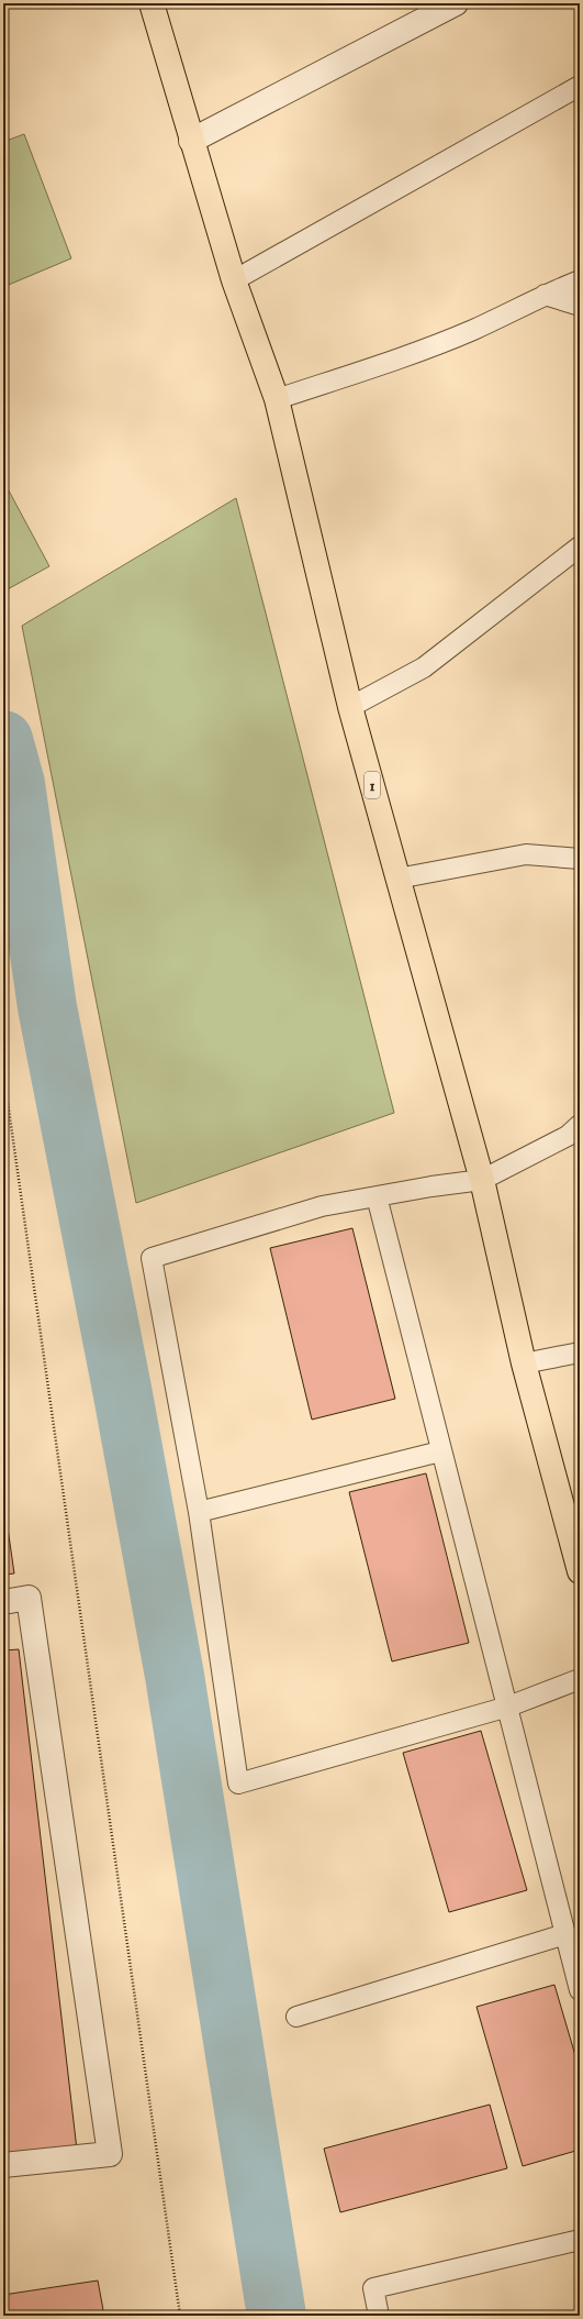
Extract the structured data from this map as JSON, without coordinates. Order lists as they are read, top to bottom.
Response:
{
  "streets": {
    "highway": ["1"]
  }
}
